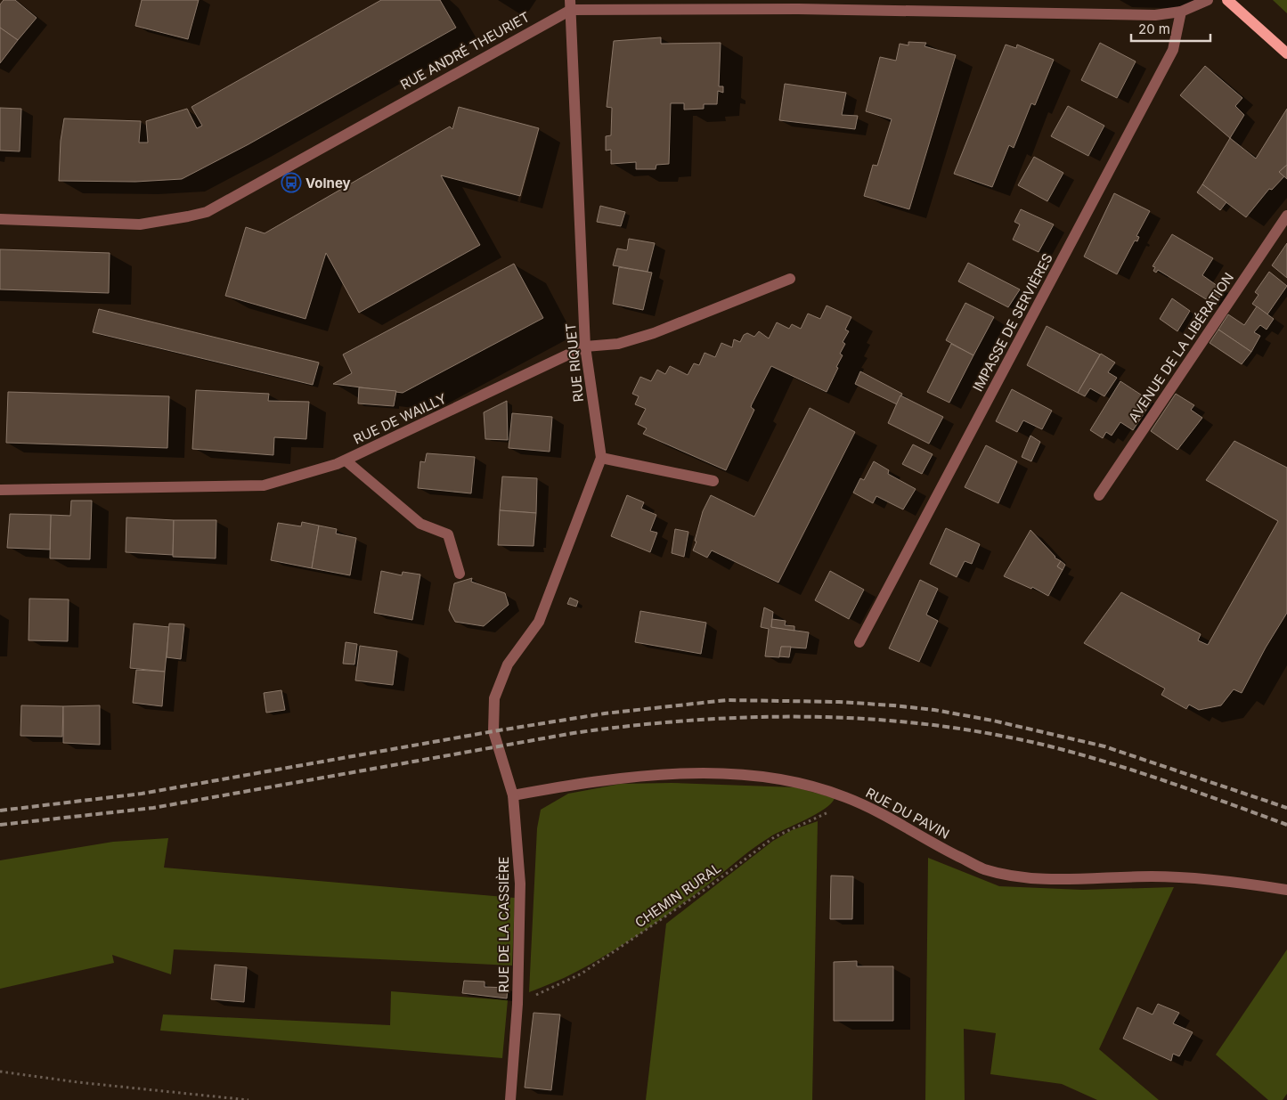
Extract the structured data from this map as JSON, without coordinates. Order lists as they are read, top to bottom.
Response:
{
  "streets": {
    "street": [
      "RUE ANDRÉ THEURIET",
      "IMPASSE DE SERVIÈRES",
      "AVENUE DE LA LIBÉRATION",
      "RUE RIQUET",
      "RUE DE WAILLY",
      "RUE DU PAVIN",
      "RUE DE LA CASSIÈRE"
    ],
    "path": ["CHEMIN RURAL"]
  },
  "crossings": [
    ["RUE ANDRÉ THEURIET", "IMPASSE DE SERVIÈRES"],
    ["RUE ANDRÉ THEURIET", "RUE RIQUET"],
    ["RUE RIQUET", "RUE DE WAILLY"],
    ["RUE RIQUET", "RUE DE LA CASSIÈRE"],
    ["RUE DU PAVIN", "CHEMIN RURAL"],
    ["RUE DU PAVIN", "RUE DE LA CASSIÈRE"],
    ["CHEMIN RURAL", "RUE DE LA CASSIÈRE"]
  ],
  "places": {
    "bus stop": ["Volney"]
  },
  "scale_bar": "20 m"
}
